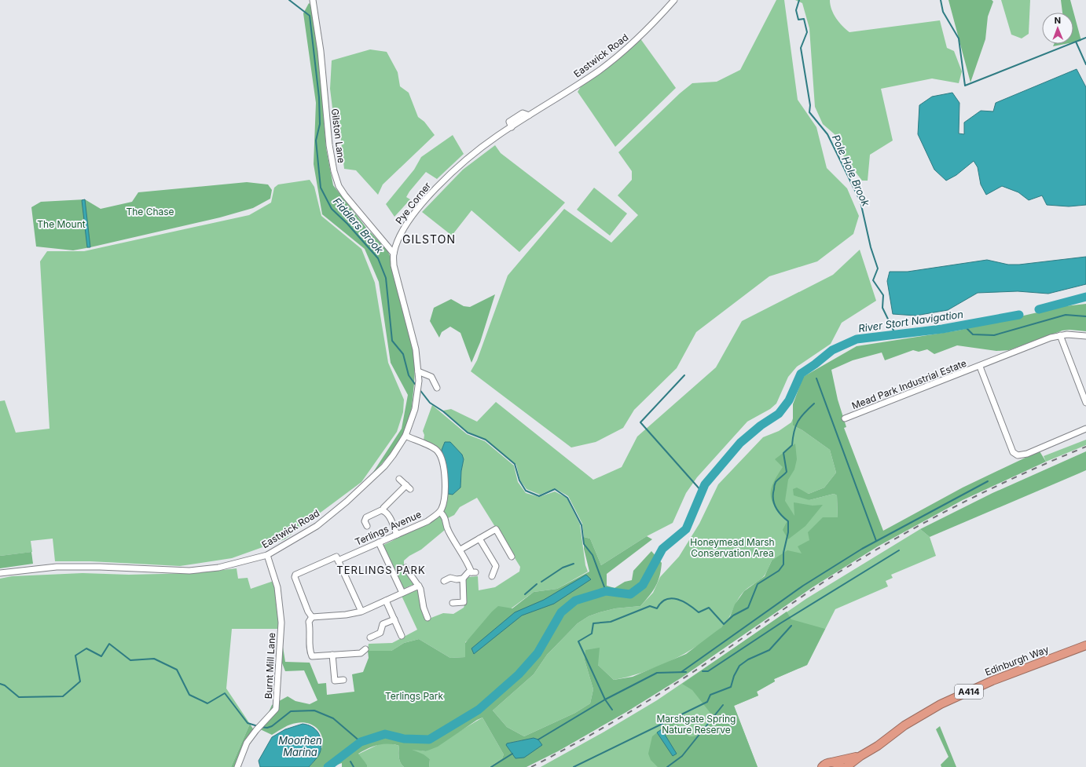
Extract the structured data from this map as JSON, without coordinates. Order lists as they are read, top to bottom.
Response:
{
  "streets": {
    "highway": ["Edinburgh Way", "A414"],
    "street": [
      "Eastwick Road",
      "Gilston Lane",
      "Pye Corner",
      "Mead Park Industrial Estate",
      "Terlings Avenue",
      "Burnt Mill Lane"
    ]
  },
  "crossings": [
    ["Eastwick Road", "Pye Corner"],
    ["Eastwick Road", "Burnt Mill Lane"],
    ["Gilston Lane", "Pye Corner"]
  ],
  "districts": ["GILSTON", "TERLINGS PARK"],
  "water": [
    "Pole Hole Brook",
    "Fiddlers Brook",
    "River Stort Navigation",
    "Moorhen Marina"
  ],
  "parks": [
    "The Chase",
    "The Mount",
    "Honeymead Marsh Conservation Area",
    "Terlings Park",
    "Marshgate Spring Nature Reserve"
  ],
  "north": "top"
}
